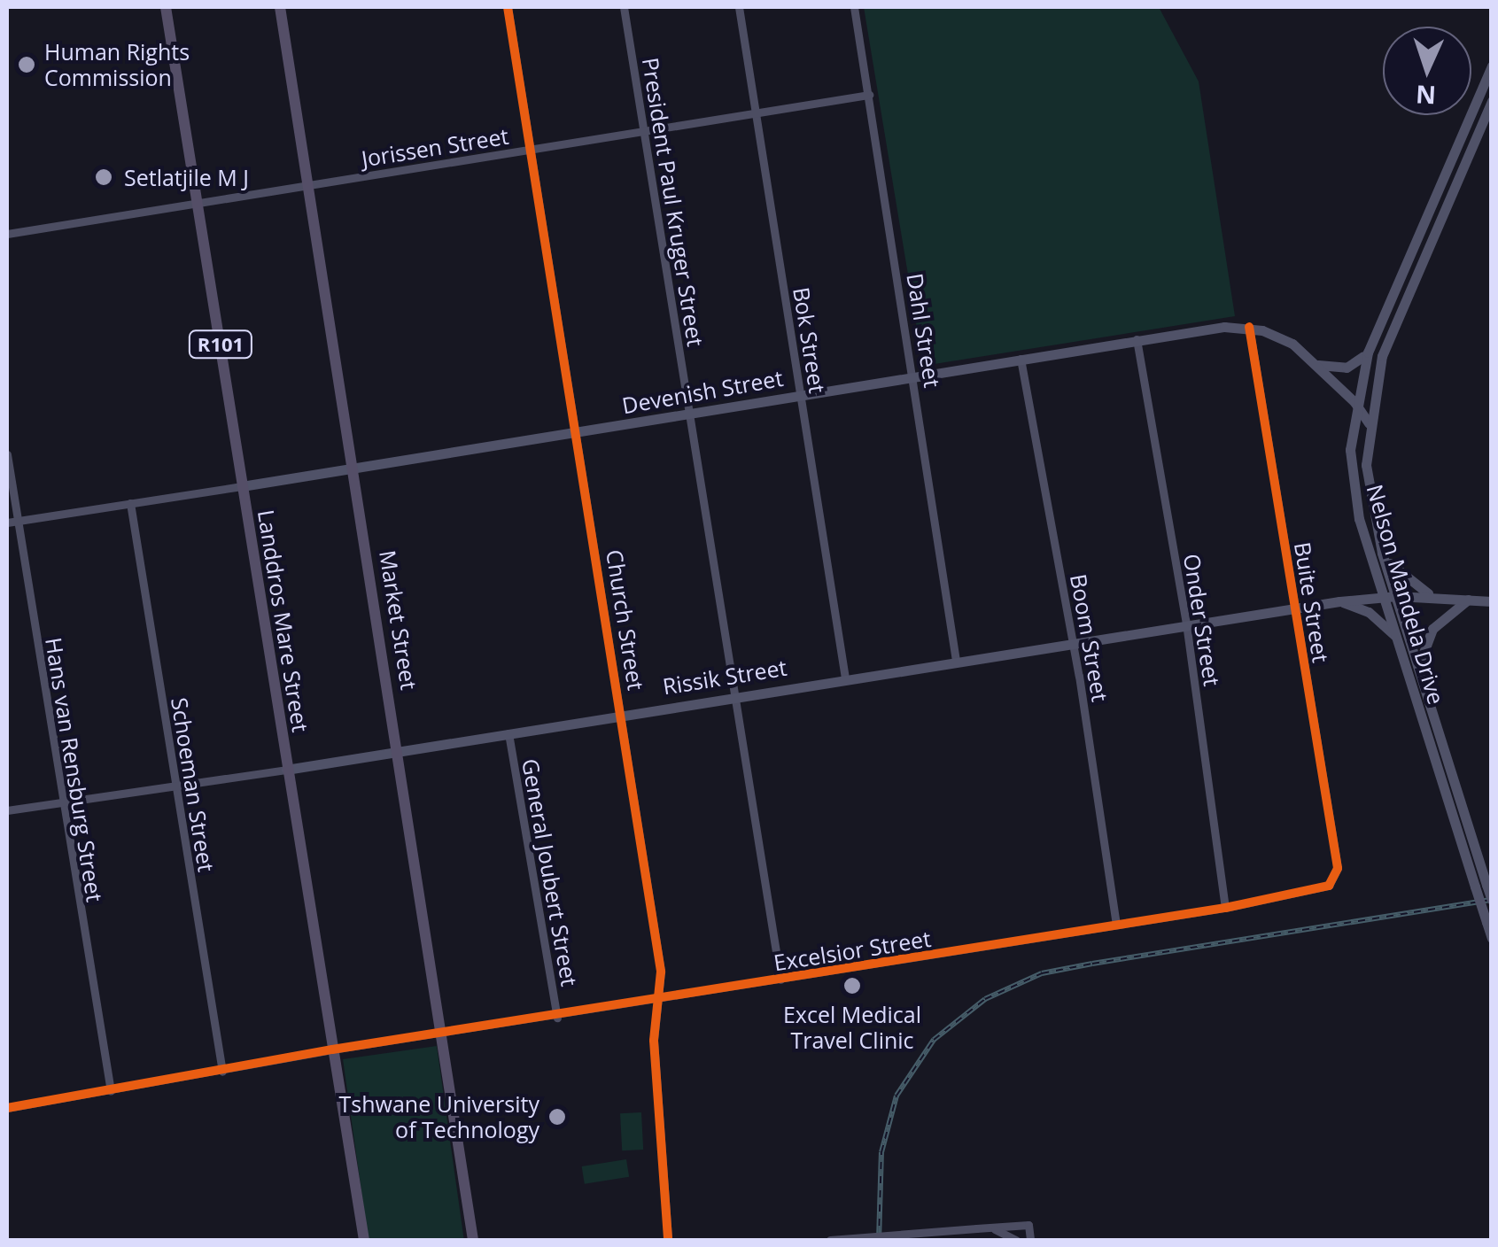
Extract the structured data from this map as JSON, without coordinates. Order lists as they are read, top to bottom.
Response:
{
  "streets": {
    "main road": [
      "R101",
      "Devenish Street",
      "Nelson Mandela Drive",
      "Market Street",
      "Landdros Mare Street",
      "Rissik Street"
    ],
    "street": [
      "Jorissen Street",
      "President Paul Kruger Street",
      "Dahl Street",
      "Bok Street",
      "Buite Street",
      "Church Street",
      "Onder Street",
      "Boom Street",
      "Hans van Rensburg Street",
      "Schoeman Street",
      "General Joubert Street",
      "Excelsior Street"
    ]
  },
  "crossings": [
    ["Jorissen Street", "President Paul Kruger Street"],
    ["Jorissen Street", "Dahl Street"],
    ["Jorissen Street", "Bok Street"],
    ["Jorissen Street", "Market Street"],
    ["Jorissen Street", "Church Street"],
    ["Jorissen Street", "Landdros Mare Street"],
    ["President Paul Kruger Street", "Devenish Street"],
    ["President Paul Kruger Street", "Rissik Street"],
    ["President Paul Kruger Street", "Excelsior Street"],
    ["Dahl Street", "Devenish Street"],
    ["Dahl Street", "Rissik Street"],
    ["Bok Street", "Devenish Street"],
    ["Bok Street", "Rissik Street"],
    ["Devenish Street", "Nelson Mandela Drive"],
    ["Devenish Street", "Buite Street"],
    ["Devenish Street", "Market Street"],
    ["Devenish Street", "Church Street"],
    ["Devenish Street", "Onder Street"],
    ["Devenish Street", "Landdros Mare Street"],
    ["Devenish Street", "Boom Street"],
    ["Devenish Street", "Hans van Rensburg Street"],
    ["Devenish Street", "Schoeman Street"],
    ["Nelson Mandela Drive", "Rissik Street"],
    ["Buite Street", "Rissik Street"],
    ["Buite Street", "Excelsior Street"],
    ["Market Street", "Rissik Street"],
    ["Market Street", "Excelsior Street"],
    ["Church Street", "Rissik Street"],
    ["Church Street", "Excelsior Street"],
    ["Onder Street", "Rissik Street"],
    ["Onder Street", "Excelsior Street"],
    ["Landdros Mare Street", "Rissik Street"],
    ["Landdros Mare Street", "Excelsior Street"],
    ["Boom Street", "Rissik Street"],
    ["Boom Street", "Excelsior Street"],
    ["Rissik Street", "Hans van Rensburg Street"],
    ["Rissik Street", "Schoeman Street"],
    ["Rissik Street", "General Joubert Street"],
    ["Hans van Rensburg Street", "Excelsior Street"],
    ["Schoeman Street", "Excelsior Street"],
    ["General Joubert Street", "Excelsior Street"]
  ],
  "places": [
    "Human Rights Commission",
    "Setlatjile M J",
    "Excel Medical Travel Clinic",
    "Tshwane University of Technology"
  ],
  "north": "bottom"
}
